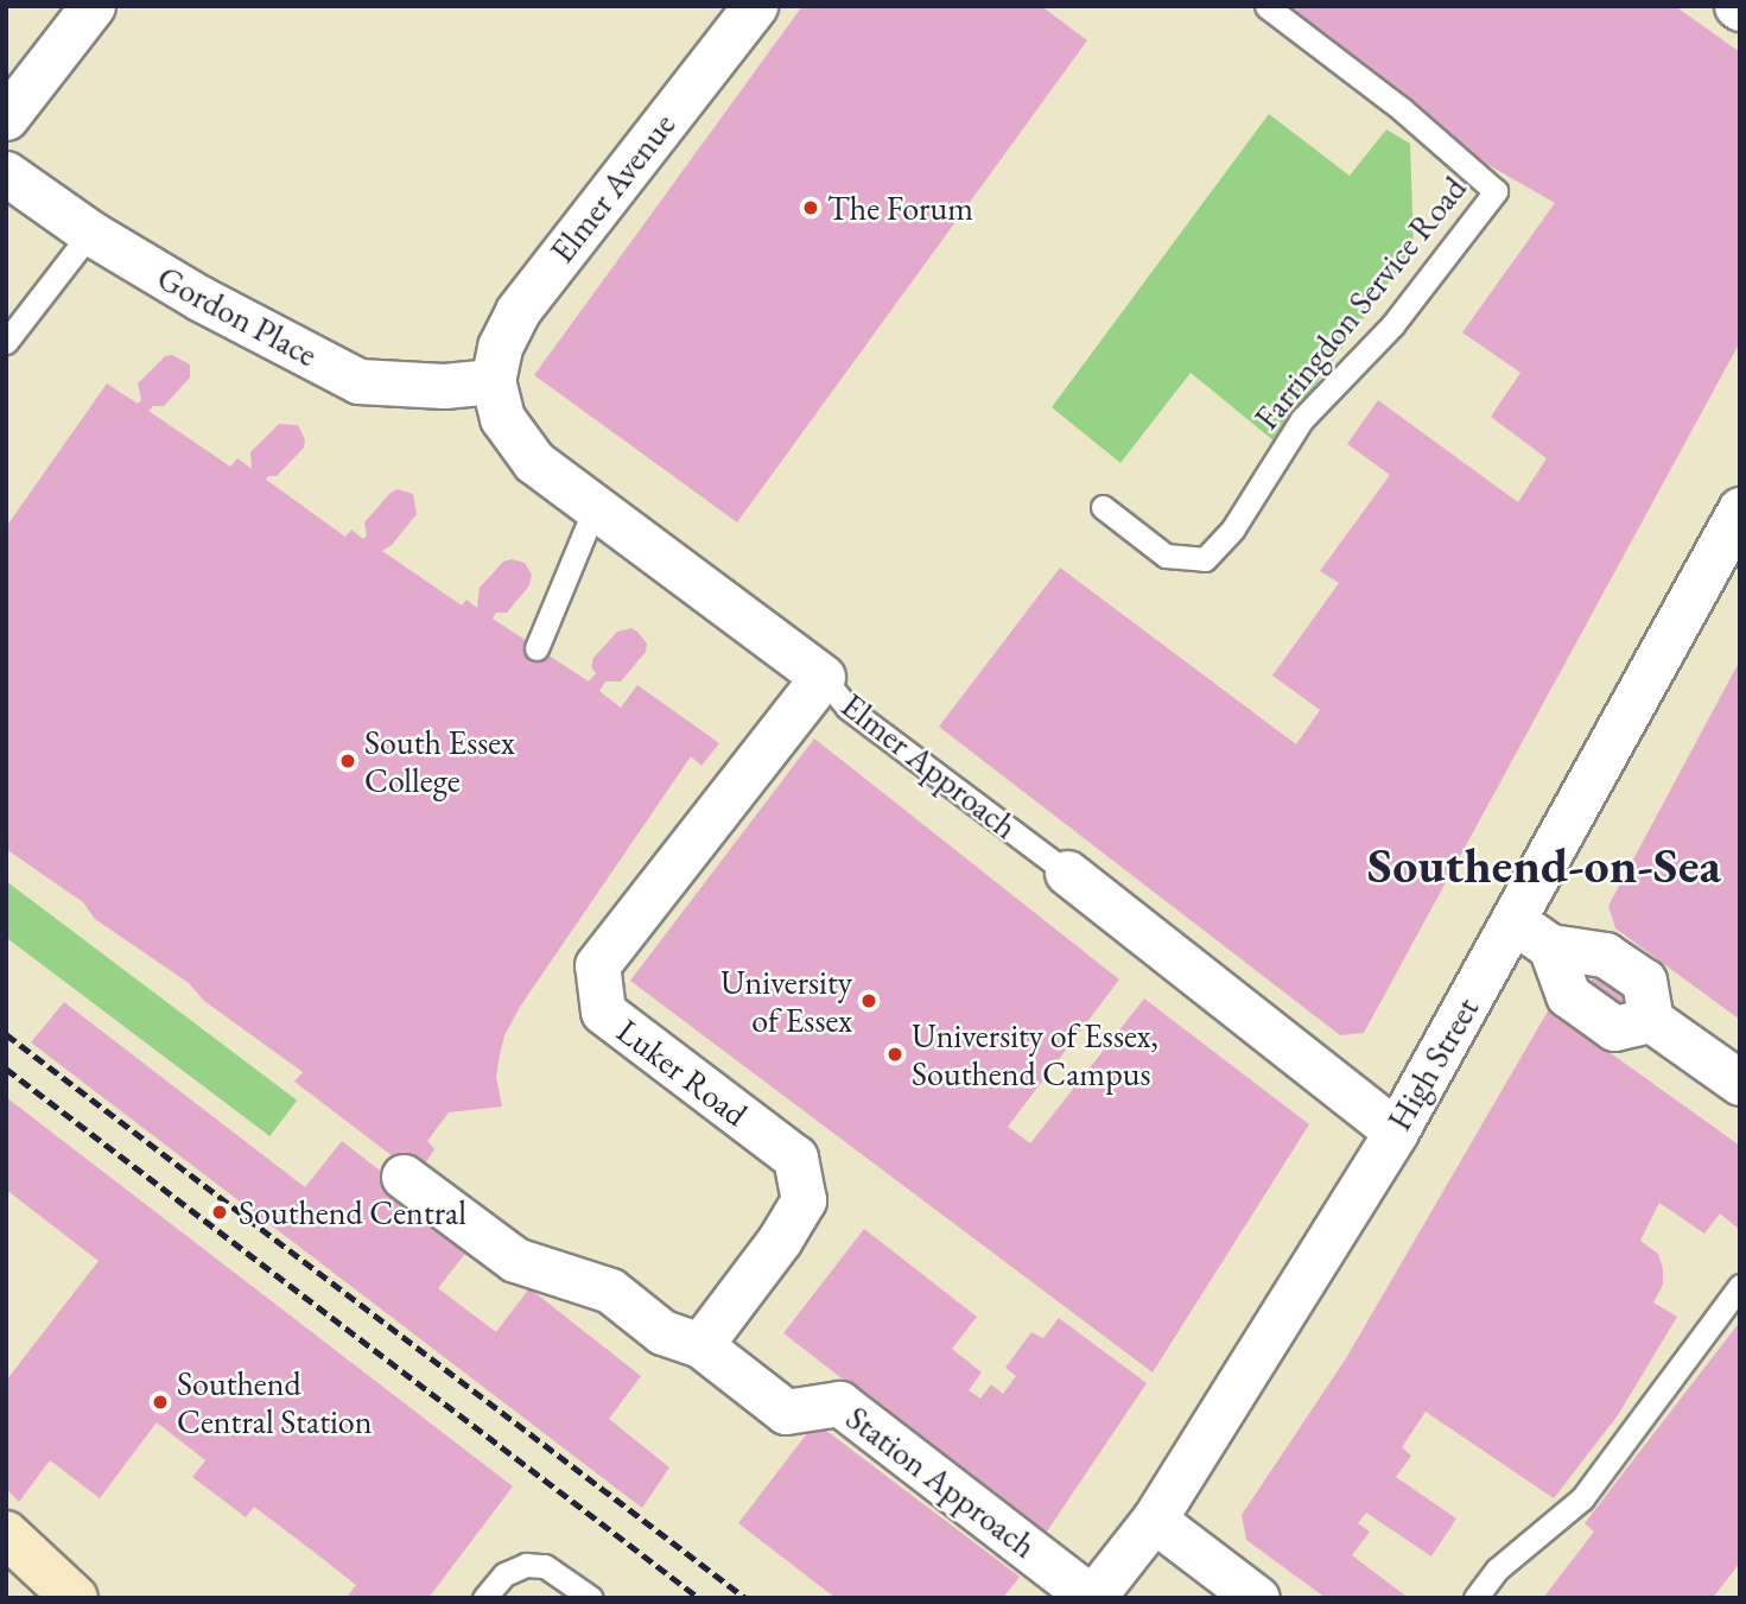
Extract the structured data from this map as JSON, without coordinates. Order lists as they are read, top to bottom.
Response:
{
  "streets": {
    "street": [
      "Elmer Avenue",
      "Gordon Place",
      "Elmer Approach",
      "High Street",
      "Luker Road",
      "Station Approach"
    ],
    "lane": ["Farringdon Service Road"]
  },
  "crossings": [
    ["Elmer Avenue", "Gordon Place"],
    ["Elmer Avenue", "Elmer Approach"],
    ["Gordon Place", "Elmer Approach"],
    ["Elmer Approach", "High Street"],
    ["Elmer Approach", "Luker Road"],
    ["High Street", "Station Approach"],
    ["Luker Road", "Station Approach"]
  ],
  "districts": ["Southend-on-Sea"],
  "places": [
    "The Forum",
    "South Essex College",
    "University of Essex",
    "University of Essex, Southend Campus",
    "Southend Central",
    "Southend Central Station"
  ]
}
